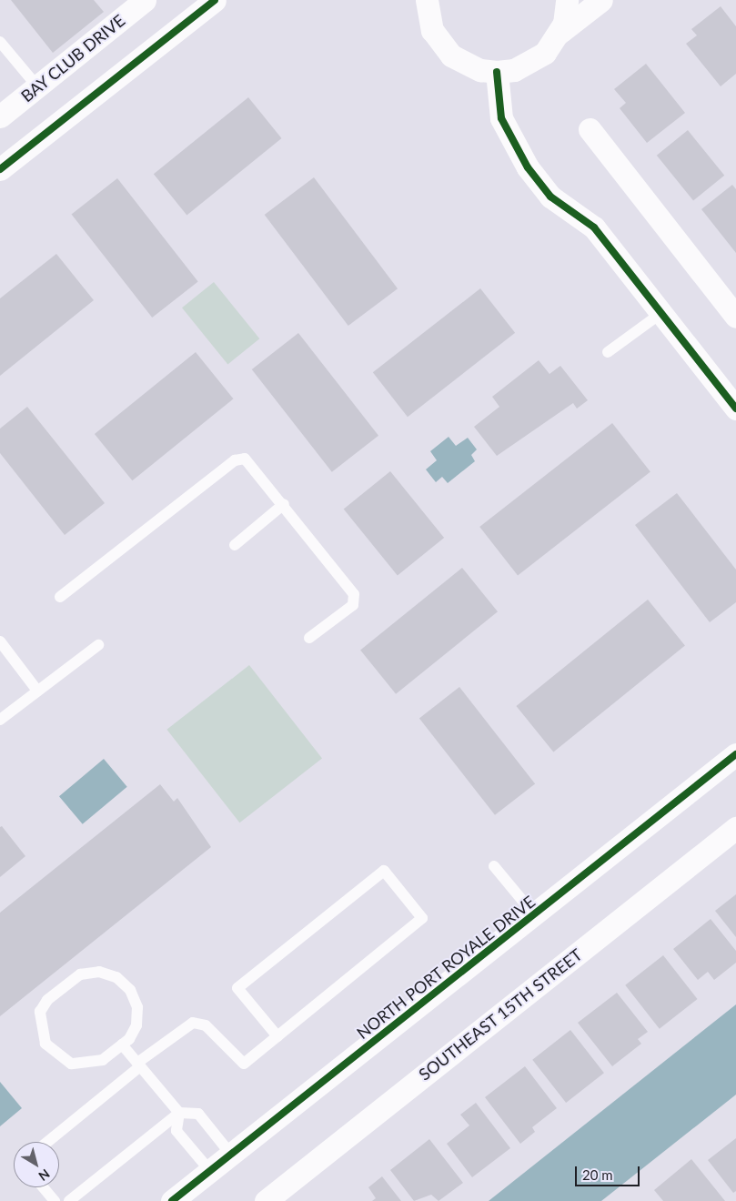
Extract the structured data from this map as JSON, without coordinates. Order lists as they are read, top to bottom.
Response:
{
  "streets": {
    "street": ["BAY CLUB DRIVE", "NORTH PORT ROYALE DRIVE", "SOUTHEAST 15TH STREET"]
  },
  "scale_bar": "20 m",
  "north": "bottom right"
}
